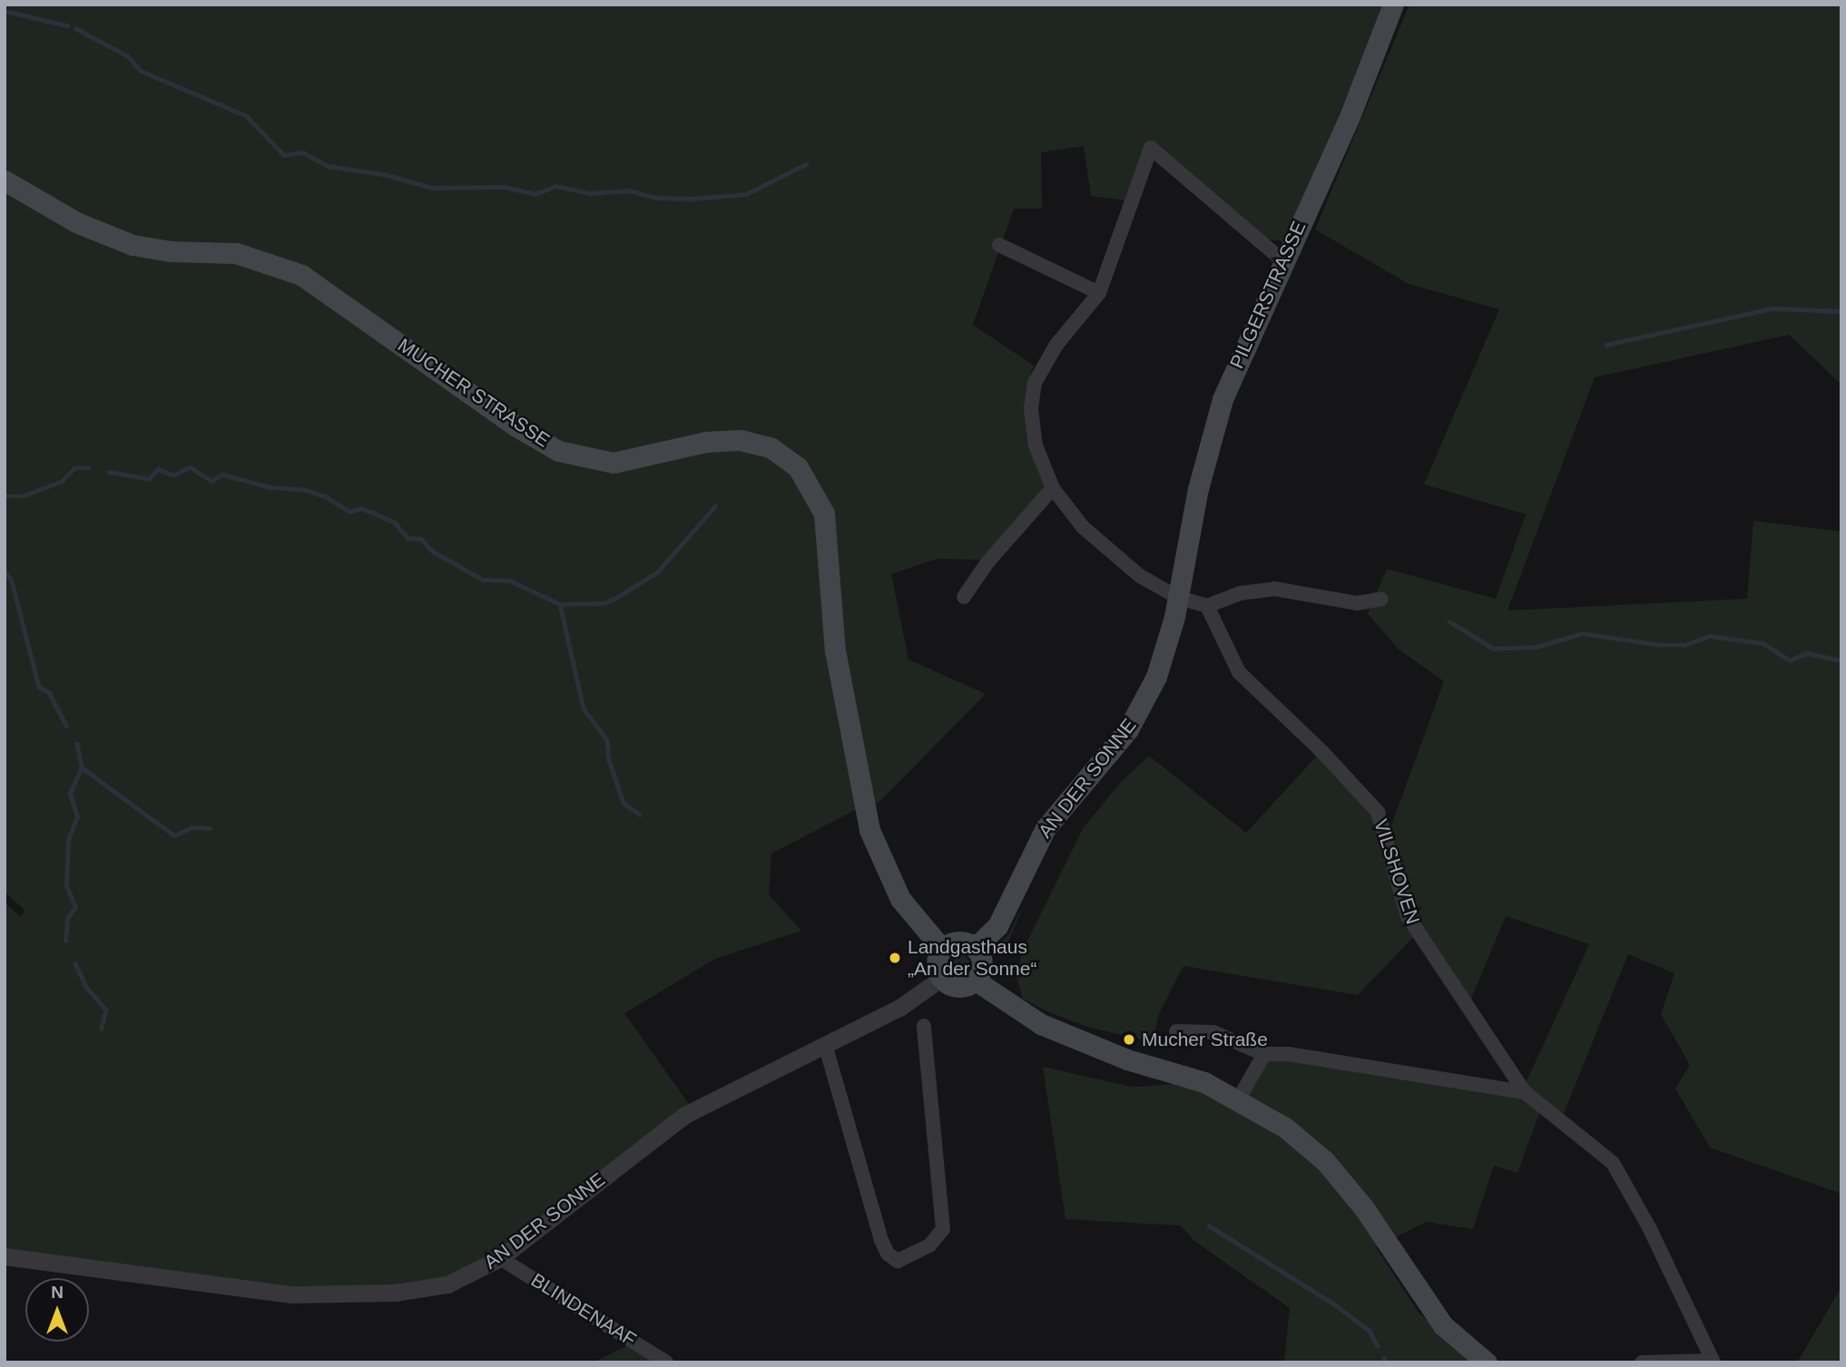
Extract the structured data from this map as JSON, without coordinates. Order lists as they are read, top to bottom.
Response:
{
  "streets": {
    "main road": ["PILGERSTRASSE", "MUCHER STRASSE", "AN DER SONNE"],
    "street": ["VILSHOVEN", "BLINDENAAF"]
  },
  "crossings": [
    ["PILGERSTRASSE", "AN DER SONNE"],
    ["MUCHER STRASSE", "AN DER SONNE"],
    ["AN DER SONNE", "BLINDENAAF"]
  ],
  "places": ["Landgasthaus „An der Sonne“", "Mucher Straße"],
  "north": "top"
}
